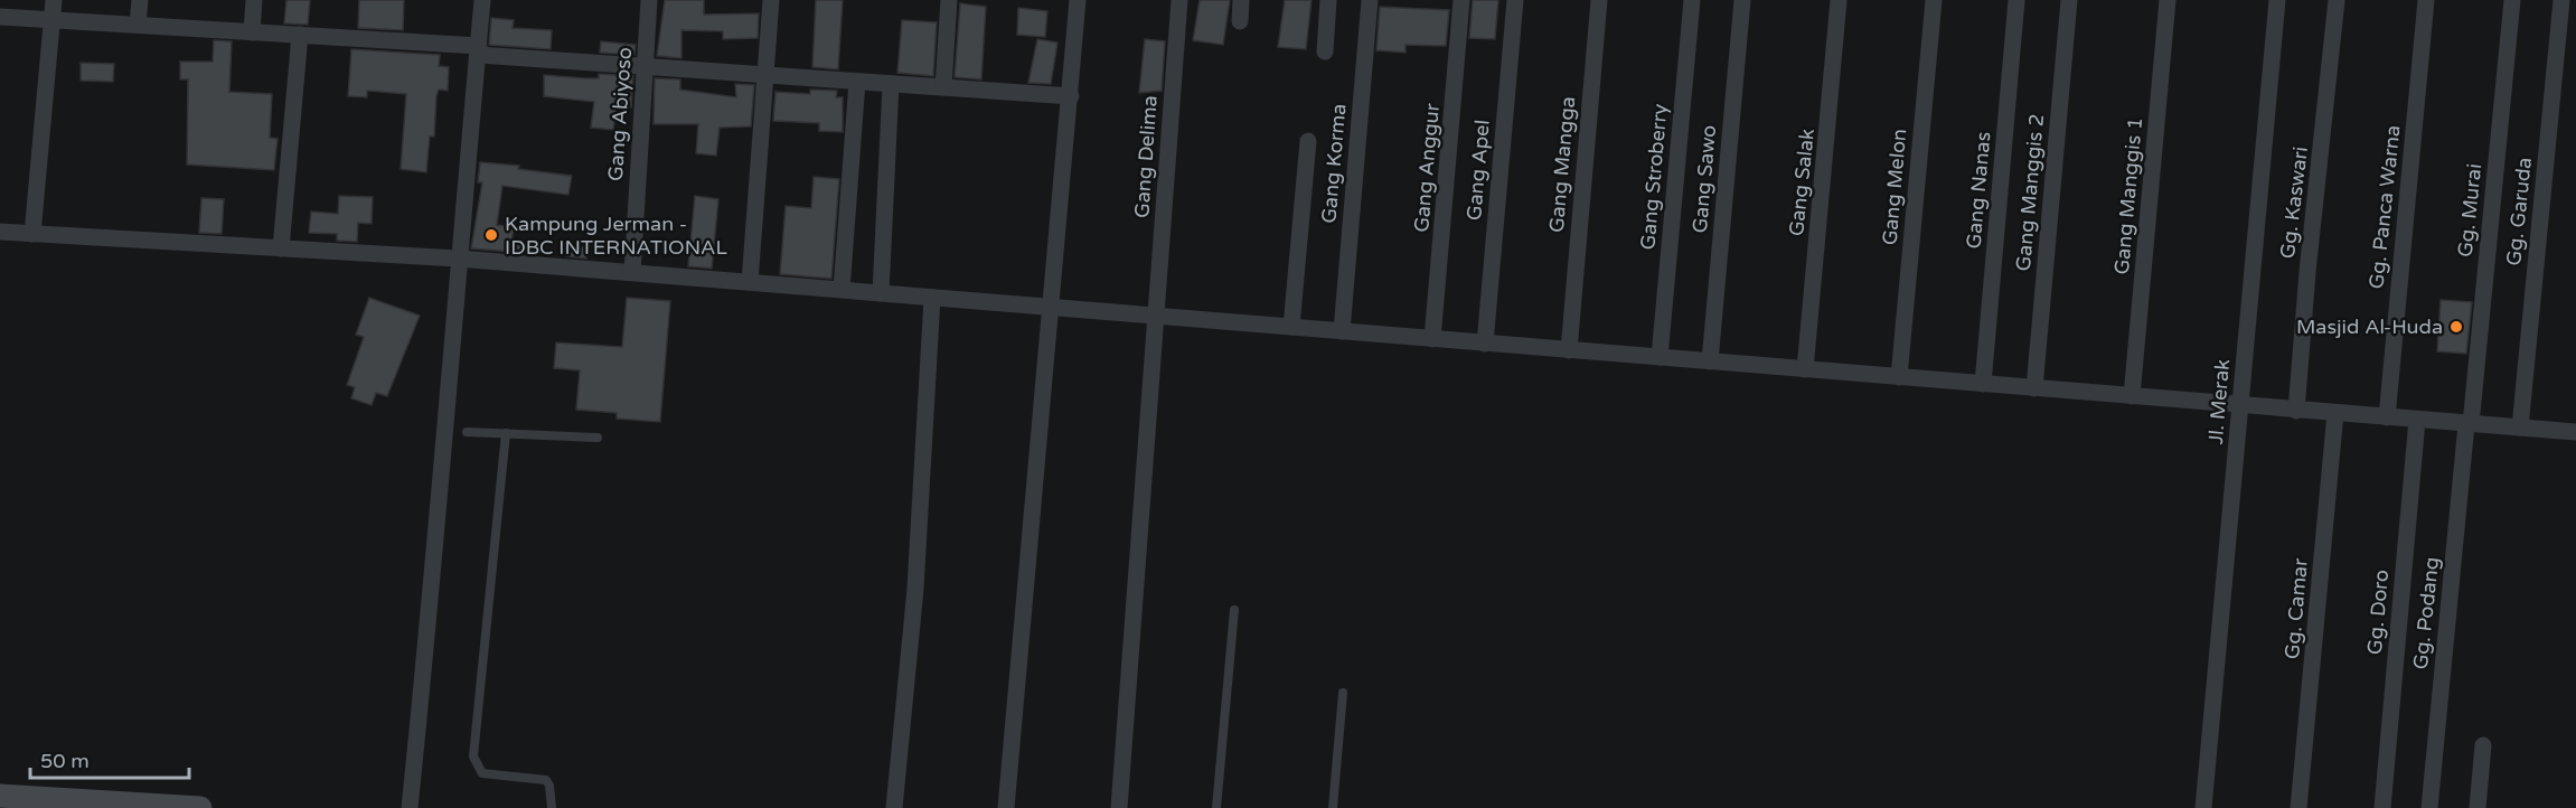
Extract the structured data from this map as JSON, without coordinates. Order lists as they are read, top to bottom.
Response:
{
  "streets": {
    "street": [
      "Gang Abiyoso",
      "Gang Delima",
      "Gang Korma",
      "Gang Mangga",
      "Gang Anggur",
      "Gang Apel",
      "Gang Stroberry",
      "Gang Sawo",
      "Gang Salak",
      "Gang Melon",
      "Gang Nanas",
      "Gang Manggis 2",
      "Gang Manggis 1",
      "Gg. Kaswari",
      "Gg. Panca Warna",
      "Gg. Murai",
      "Gg. Garuda",
      "Jl. Merak",
      "Gg. Camar",
      "Gg. Doro",
      "Gg. Podang"
    ]
  },
  "crossings": [
    ["Gg. Murai", "Gg. Podang"]
  ],
  "places": ["Kampung Jerman - IDBC INTERNATIONAL", "Masjid Al-Huda"],
  "scale_bar": "50 m"
}
